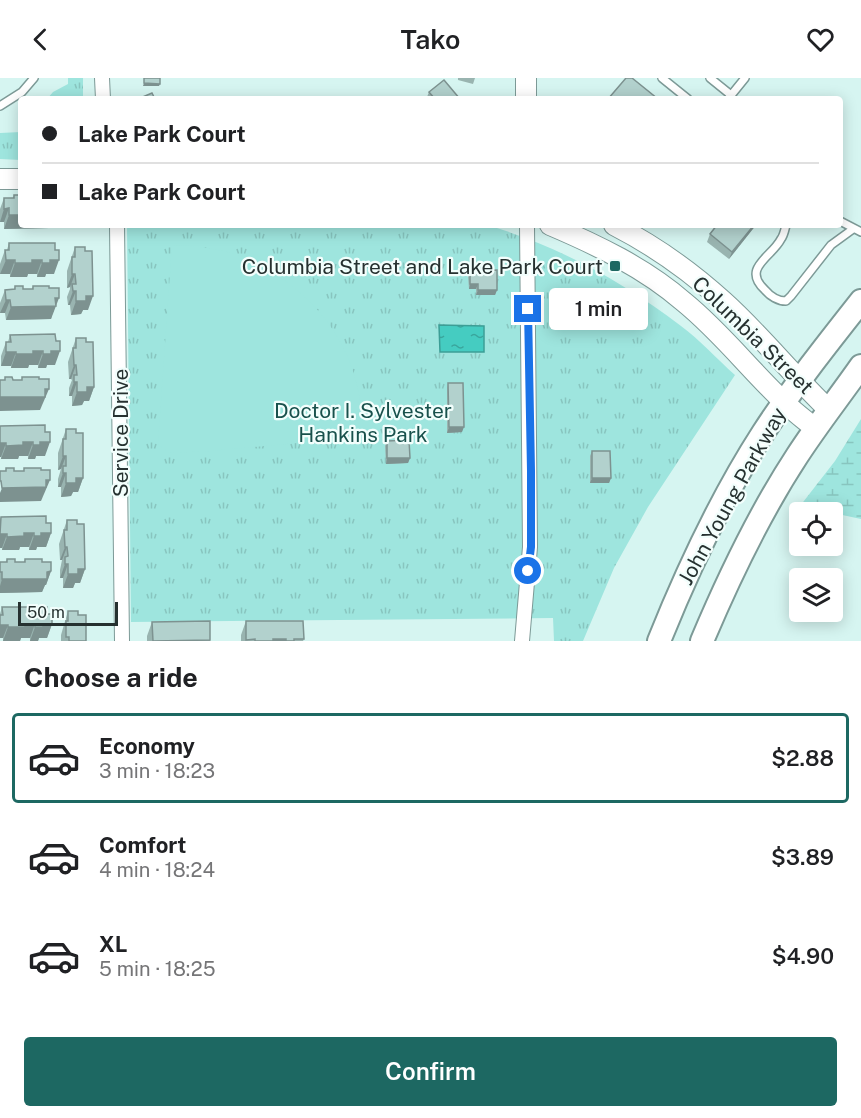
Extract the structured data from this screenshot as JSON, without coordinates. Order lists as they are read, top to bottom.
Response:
{
  "streets": {
    "main road": ["John Young Parkway"],
    "street": ["Columbia Street", "Service Drive"]
  },
  "crossings": [
    ["Columbia Street", "John Young Parkway"]
  ],
  "parks": ["Doctor I. Sylvester Hankins Park"],
  "places": {
    "transit": ["Columbia Street and Lake Park Court"]
  },
  "scale_bar": "50 m",
  "page": {
    "header": "Tako",
    "banner": ["Lake Park Court", "Lake Park Court"],
    "bubble": "1 min",
    "scale": "50 m",
    "heading": "Choose a ride",
    "list": [
      {
        "name": "Economy",
        "note": "3 min · 18:23",
        "value": "$2.88"
      },
      {
        "name": "Comfort",
        "note": "4 min · 18:24",
        "value": "$3.89"
      },
      {
        "name": "XL",
        "note": "5 min · 18:25",
        "value": "$4.90"
      }
    ],
    "buttons": "Confirm"
  }
}
